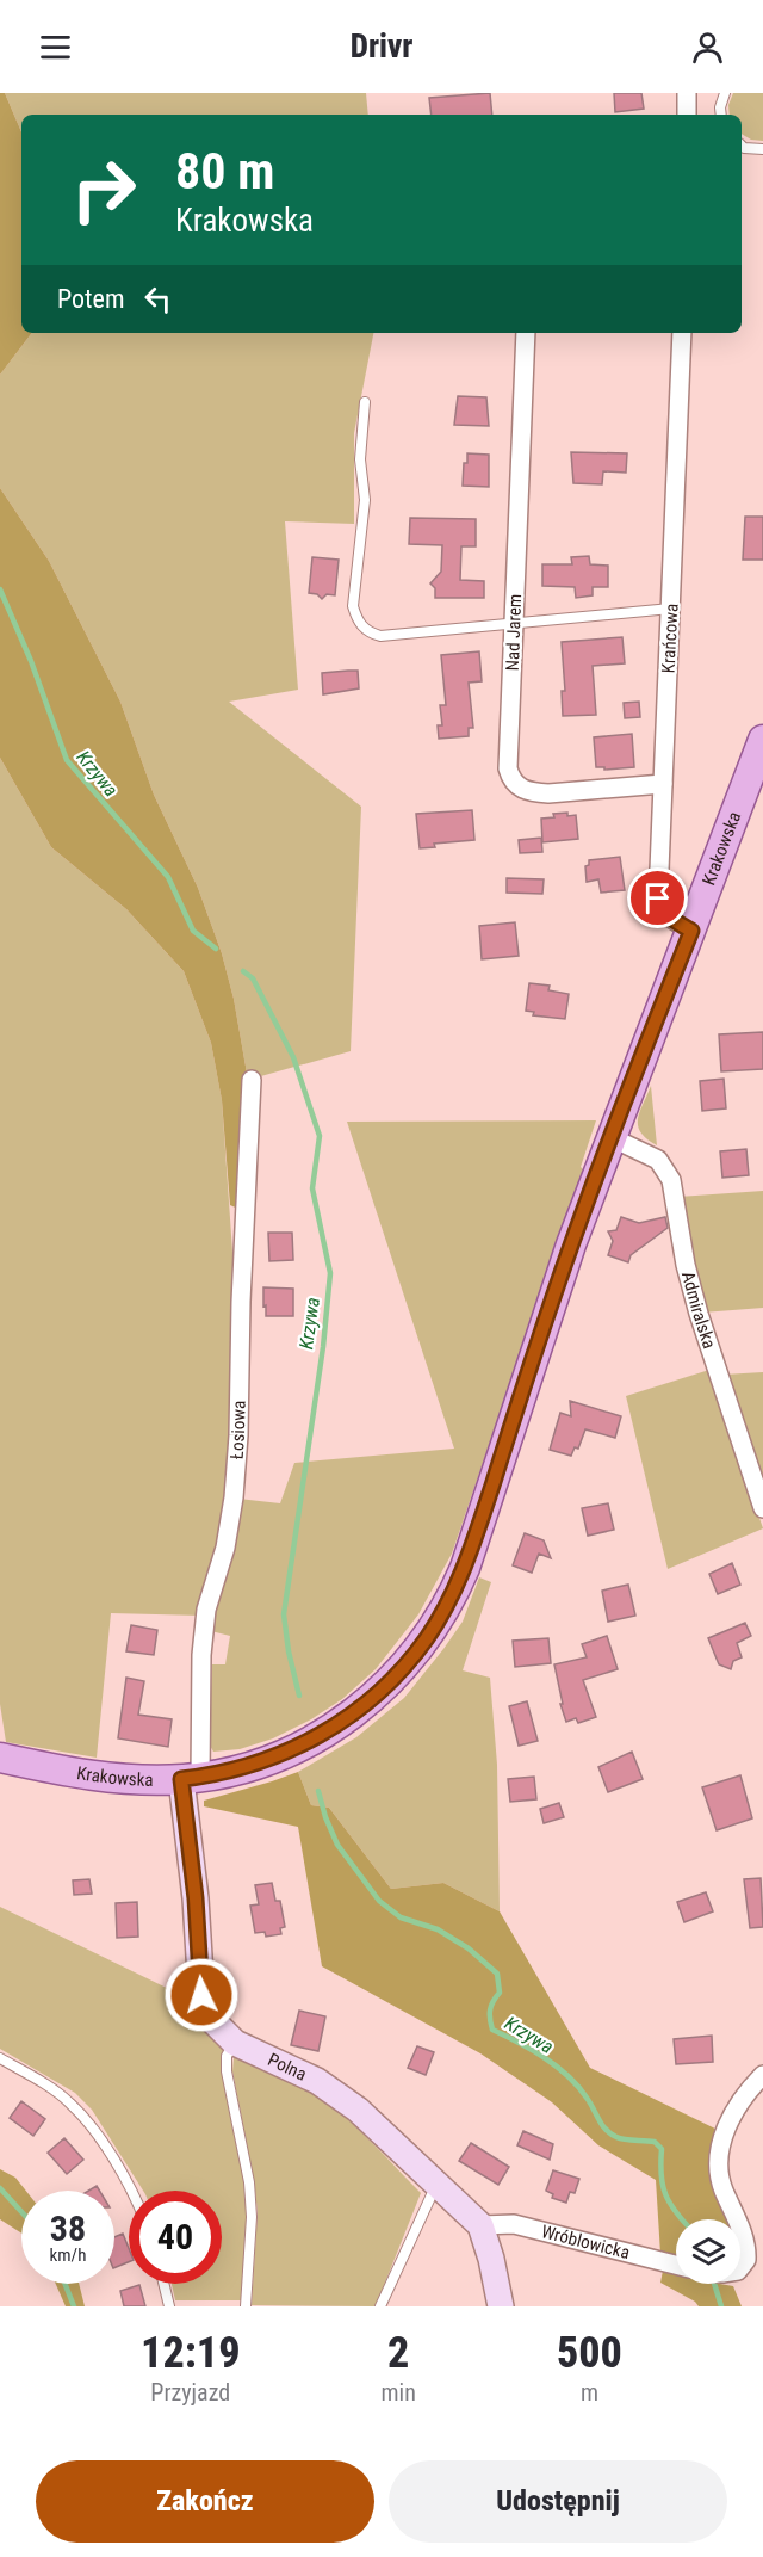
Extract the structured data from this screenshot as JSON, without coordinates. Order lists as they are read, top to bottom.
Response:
{
  "streets": {
    "main road": ["Krakowska"],
    "street": [
      "Nad Jarem",
      "Krańcowa",
      "Admiralska",
      "Łosiowa",
      "Polna",
      "Wróblowicka"
    ]
  },
  "crossings": [
    ["Nad Jarem", "Krańcowa"],
    ["Krańcowa", "Krakowska"],
    ["Krakowska", "Admiralska"],
    ["Krakowska", "Łosiowa"],
    ["Krakowska", "Polna"],
    ["Łosiowa", "Polna"],
    ["Polna", "Wróblowicka"]
  ],
  "water": ["Krzywa"],
  "page": {
    "header": "Drivr",
    "turn": ["80 m", "Krakowska"],
    "then": "Potem",
    "speed": "38 km/h",
    "limit": "40",
    "eta": [
      "12:19",
      "Przyjazd",
      "2",
      "min",
      "500",
      "m"
    ],
    "buttons": ["Zakończ", "Udostępnij"]
  }
}
